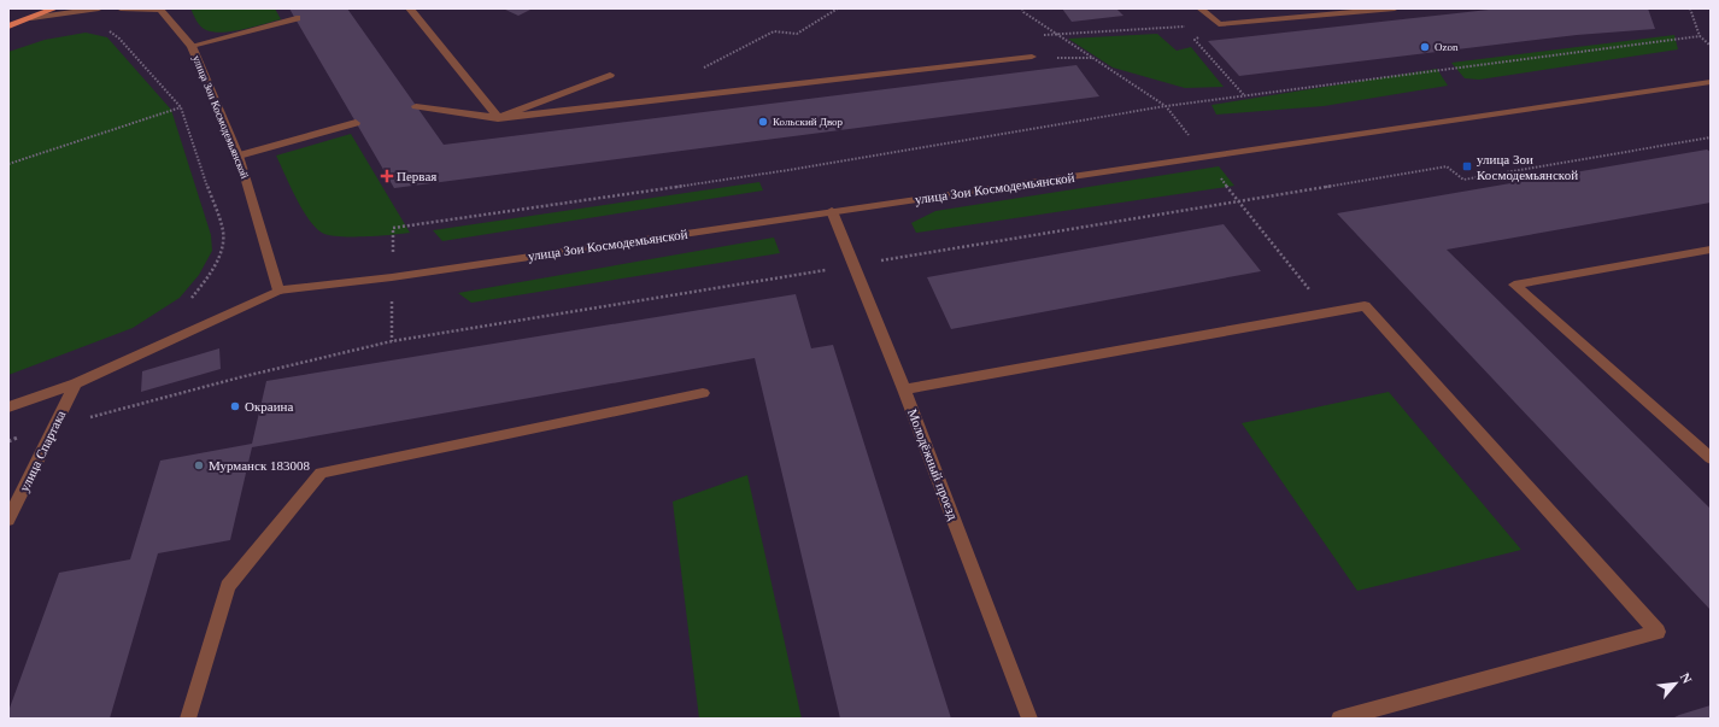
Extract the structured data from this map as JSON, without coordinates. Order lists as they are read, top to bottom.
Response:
{
  "streets": {
    "street": ["улица Зои Космодемьянской", "улица Спартака", "Молодёжный проезд"]
  },
  "crossings": [
    ["улица Зои Космодемьянской", "улица Спартака"],
    ["улица Зои Космодемьянской", "Молодёжный проезд"]
  ],
  "places": {
    "other": [
      "Ozon",
      "Кольский Двор",
      "Окраина",
      "Мурманск 183008"
    ],
    "transit": ["улица Зои Космодемьянской"],
    "health": ["Первая"]
  },
  "north": "top right"
}
